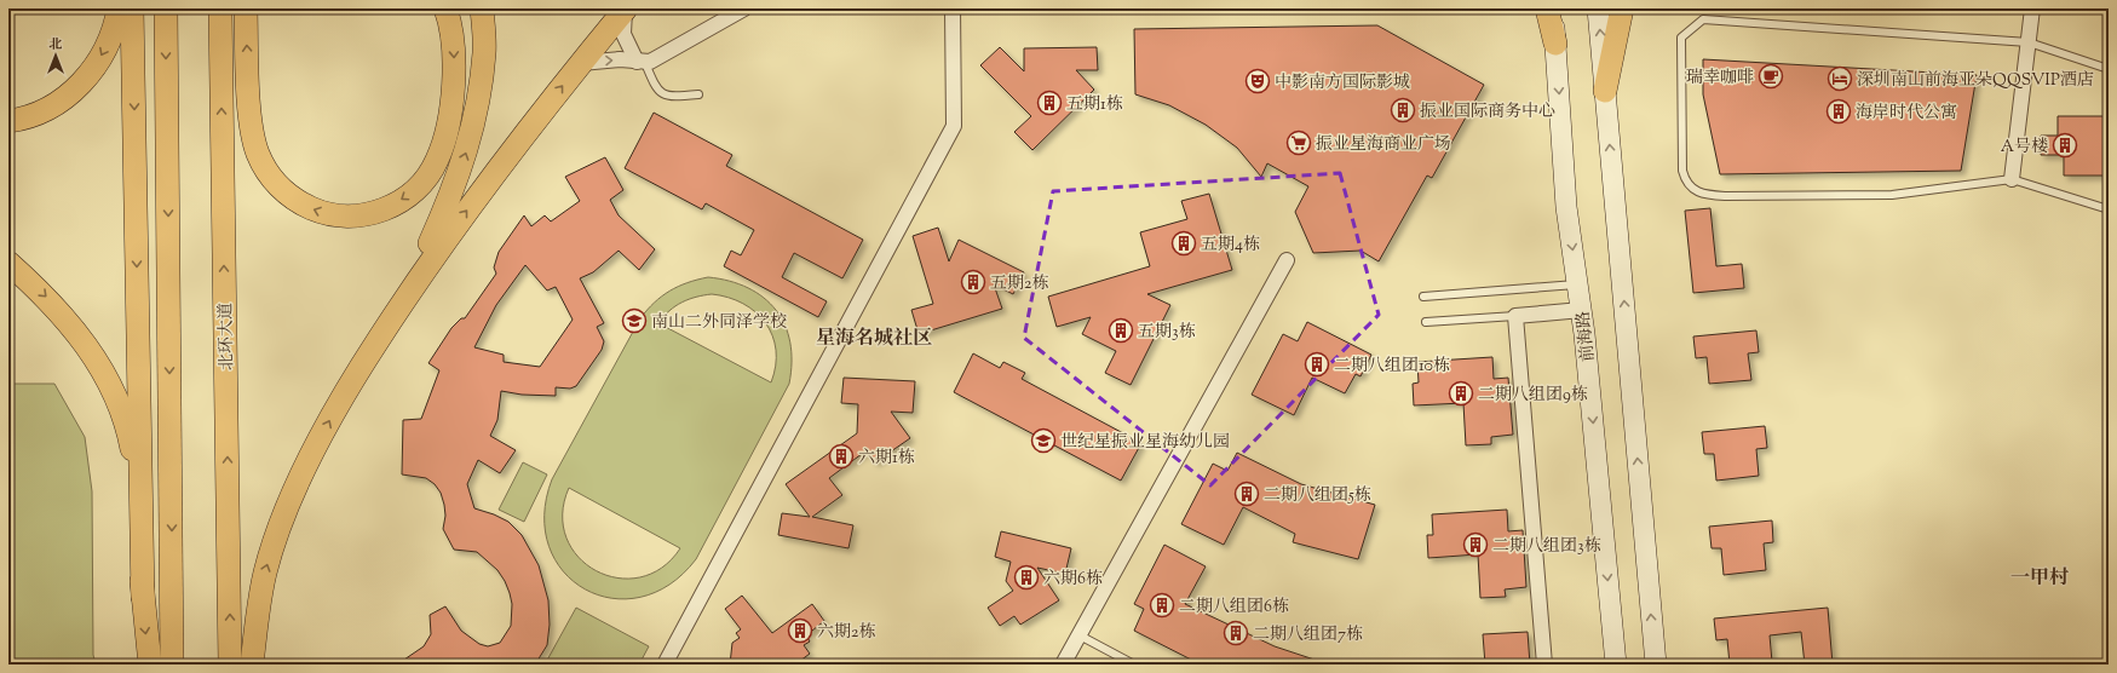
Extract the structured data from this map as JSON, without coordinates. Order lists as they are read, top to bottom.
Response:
{
  "streets": {
    "main road": ["北环大道", "前海路"]
  },
  "districts": ["星海名城社区", "一甲村"],
  "places": {
    "cafe": ["瑞幸咖啡"],
    "hotel": ["深圳南山前海亚朵QQSVIP酒店"],
    "theatre": ["中影南方国际影城"],
    "building": [
      "五期1栋",
      "振业国际商务中心",
      "海岸时代公寓",
      "A号楼",
      "五期4栋",
      "五期2栋",
      "五期3栋",
      "二期八组团10栋",
      "二期八组团9栋",
      "六期1栋",
      "二期八组团5栋",
      "二期八组团3栋",
      "六期6栋",
      "二期八组团6栋",
      "六期2栋",
      "二期八组团7栋"
    ],
    "supermarket": ["振业星海商业广场"],
    "school or university": ["南山二外同泽学校", "世纪星振业星海幼儿园"]
  },
  "north": "top"
}
